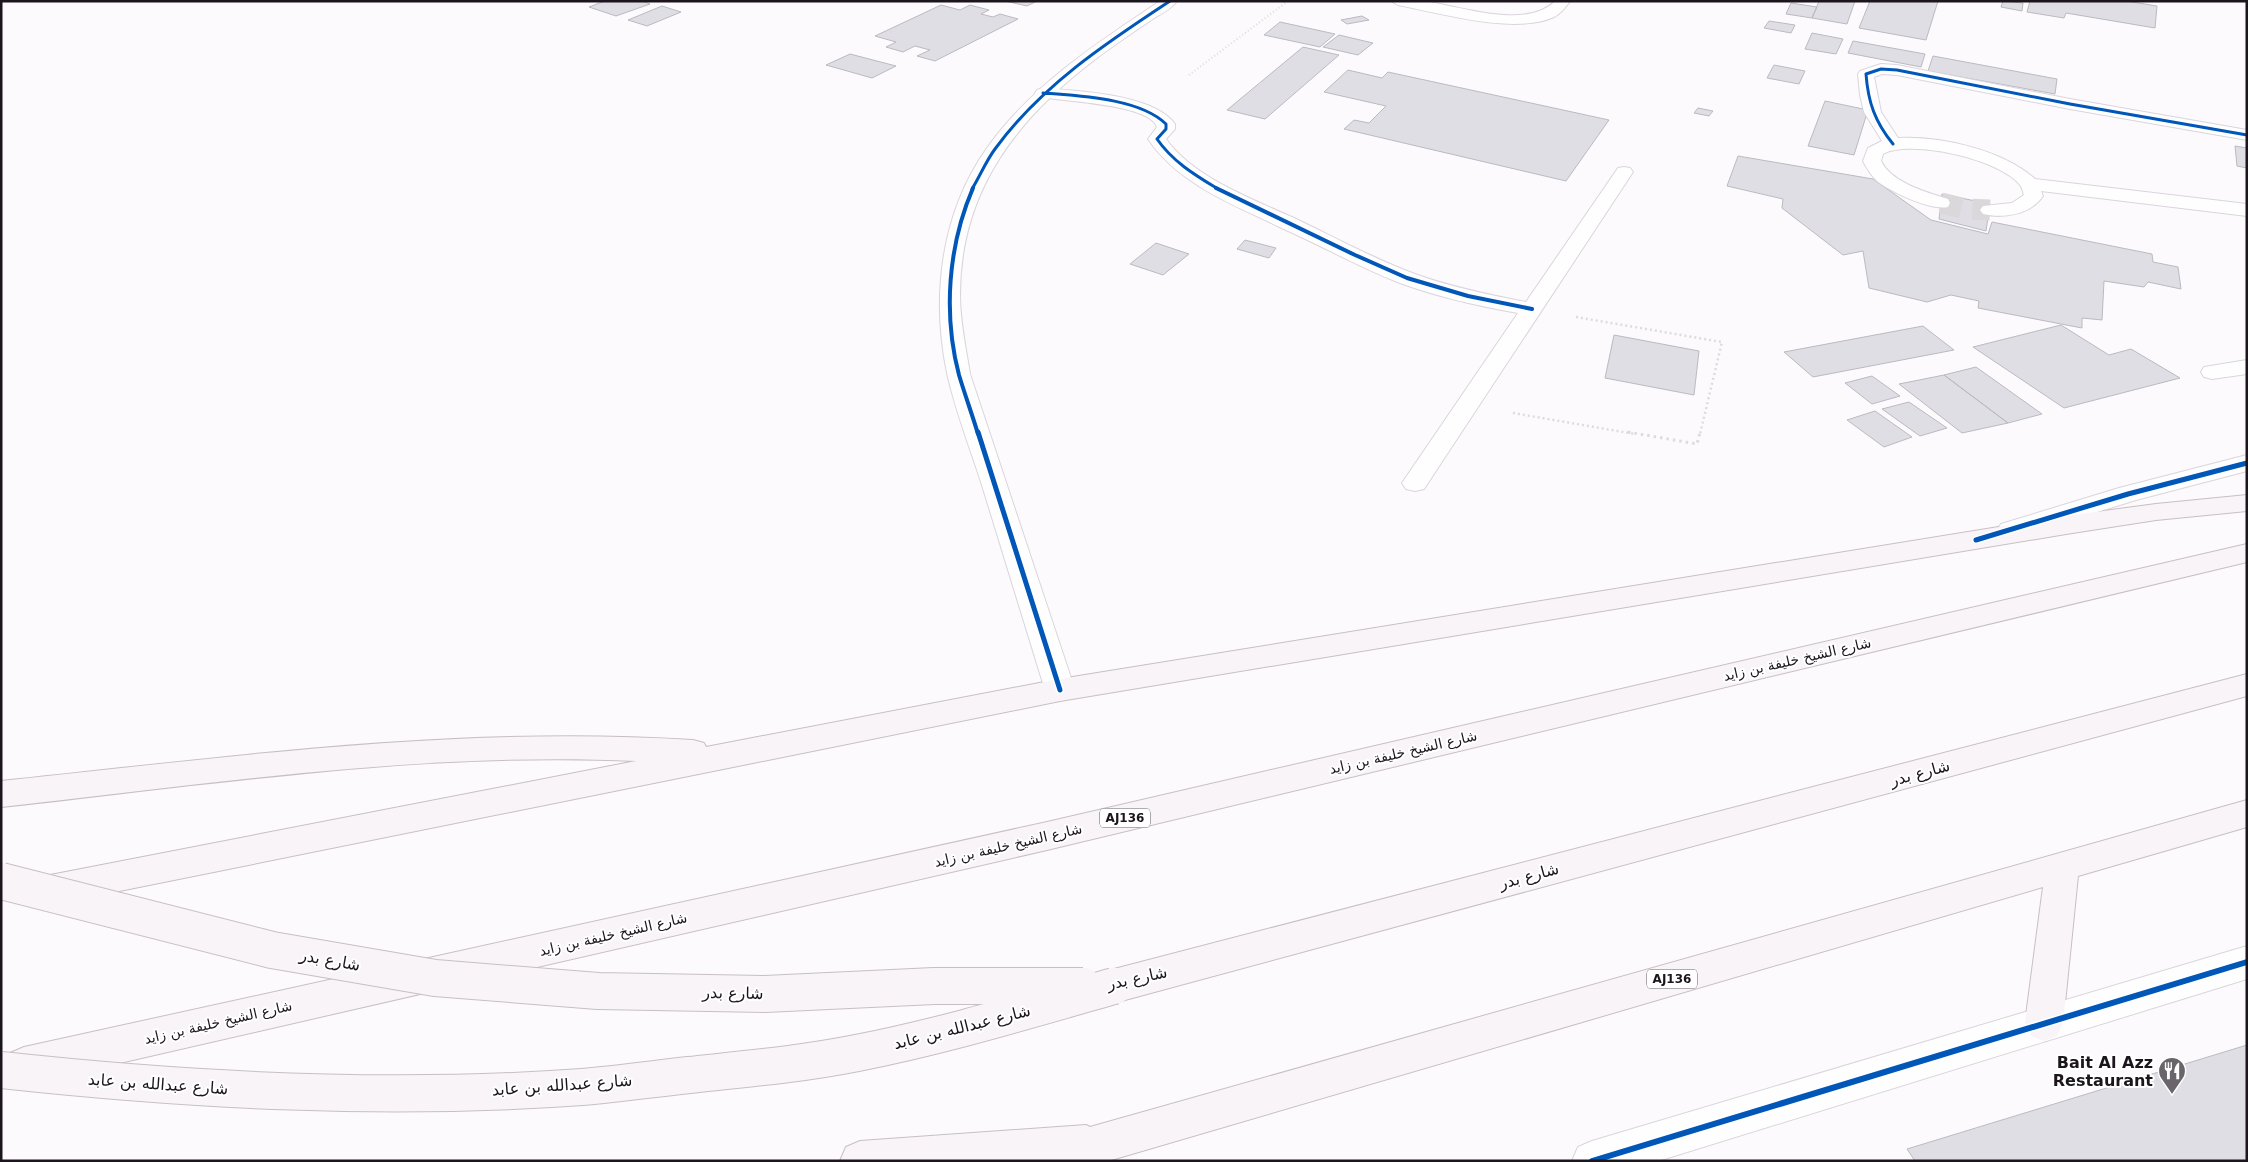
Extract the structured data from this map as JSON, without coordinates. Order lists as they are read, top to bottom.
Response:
{
  "streets": {
    "main road": [
      "شارع الشيخ خليفة بن زايد",
      "شارع بدر",
      "AJ136",
      "شارع عبدالله بن عابد"
    ]
  },
  "crossings": [
    ["شارع الشيخ خليفة بن زايد", "شارع عبدالله بن عابد"],
    ["شارع بدر", "شارع عبدالله بن عابد"]
  ],
  "places": {
    "restaurant": ["Bait Al Azz Restaurant"]
  }
}
